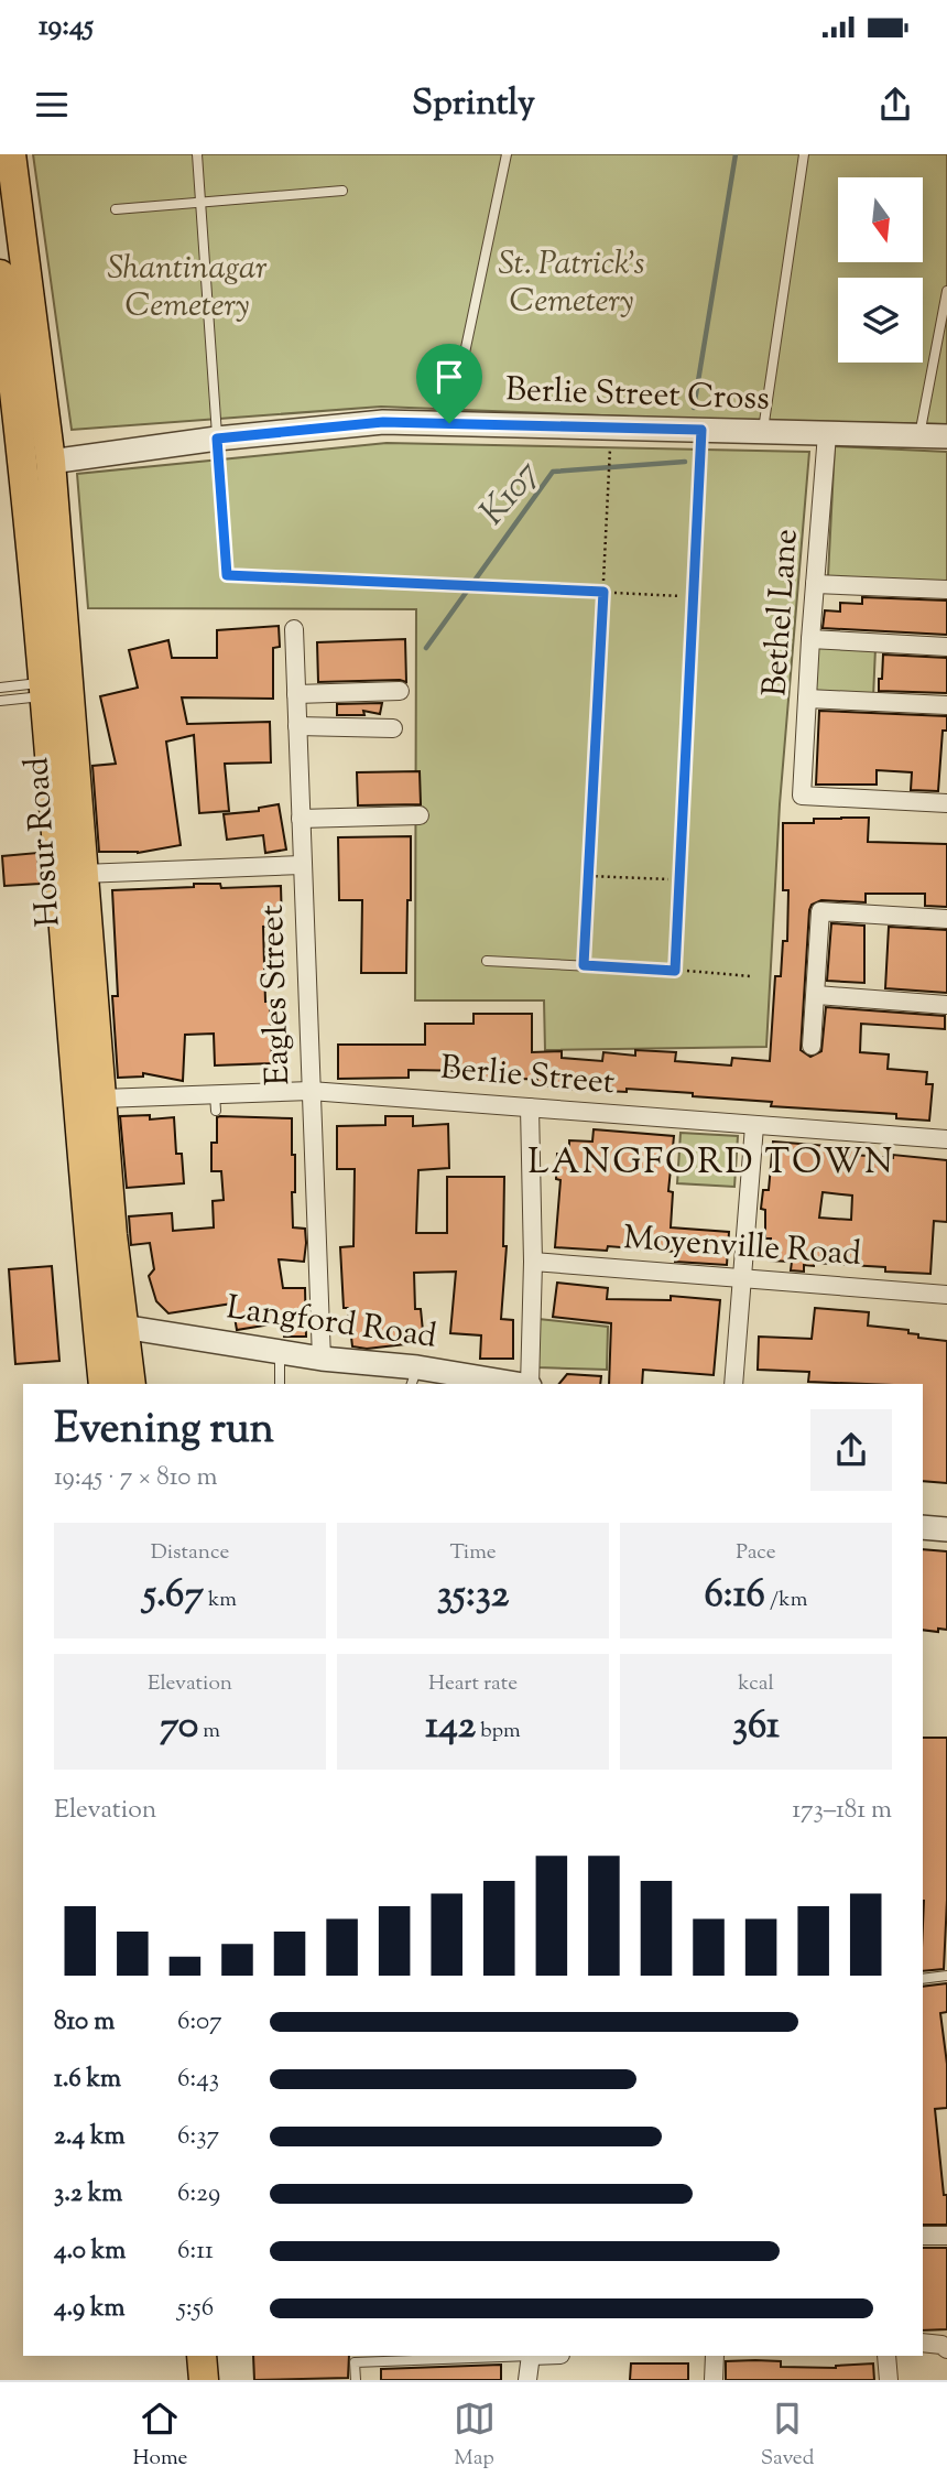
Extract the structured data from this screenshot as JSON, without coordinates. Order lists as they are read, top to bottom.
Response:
{
  "streets": {
    "main road": ["Hosur Road"],
    "street": [
      "Berlie Street Cross",
      "Bethel Lane",
      "Eagles Street",
      "Berlie Street",
      "Moyenville Road",
      "Langford Road"
    ]
  },
  "crossings": [
    ["Berlie Street Cross", "Bethel Lane"],
    ["Berlie Street Cross", "Hosur Road"],
    ["Hosur Road", "Berlie Street"],
    ["Hosur Road", "Langford Road"],
    ["Eagles Street", "Berlie Street"],
    ["Eagles Street", "Langford Road"]
  ],
  "districts": ["LANGFORD TOWN"],
  "water": ["K107"],
  "parks": ["St. Patrick's Cemetery", "Shantinagar Cemetery"],
  "north": "bottom",
  "page": {
    "status": "19:45",
    "header": "Sprintly",
    "heading": ["Evening run", "19:45 · 7 × 810 m"],
    "stats": [
      ["Distance", "5.67 km"],
      ["Time", "35:32"],
      ["Pace", "6:16 /km"],
      ["Elevation", "70 m"],
      ["Heart rate", "142 bpm"],
      ["kcal", "361"]
    ],
    "chart": ["Elevation", "173–181 m"],
    "list": [
      {
        "name": "810 m",
        "note": "6:07"
      },
      {
        "name": "1.6 km",
        "note": "6:43"
      },
      {
        "name": "2.4 km",
        "note": "6:37"
      },
      {
        "name": "3.2 km",
        "note": "6:29"
      },
      {
        "name": "4.0 km",
        "note": "6:11"
      },
      {
        "name": "4.9 km",
        "note": "5:56"
      }
    ],
    "tabs": ["Home", "Map", "Saved"]
  }
}
